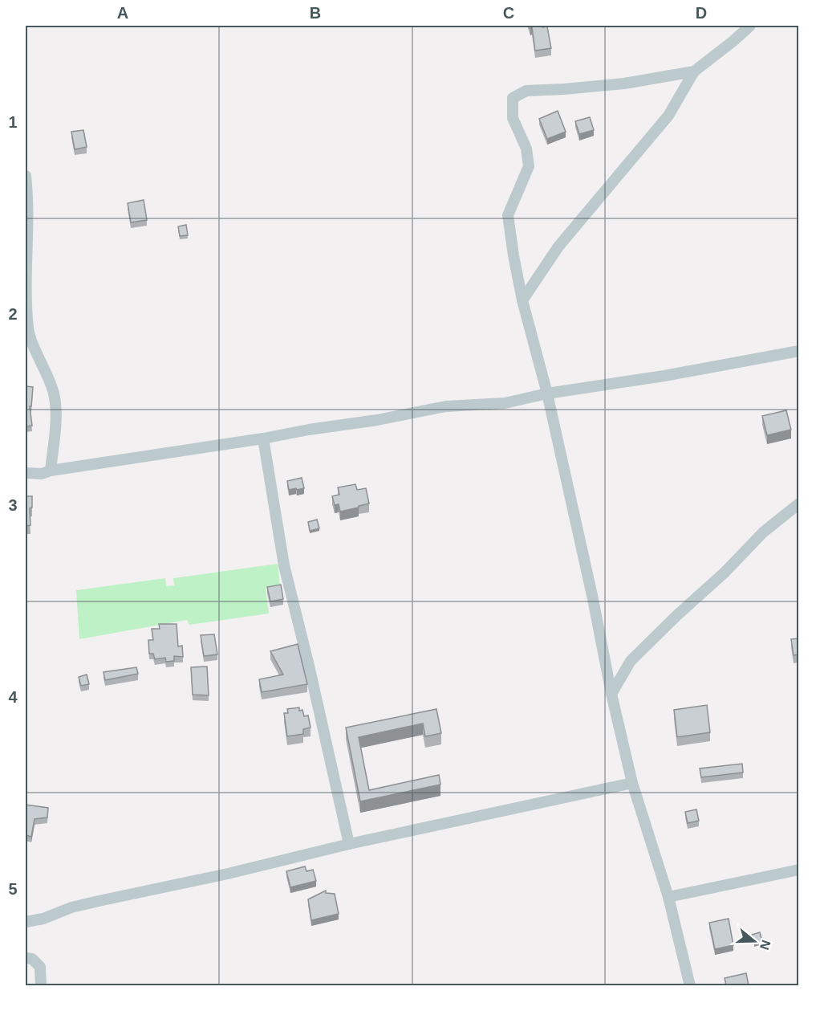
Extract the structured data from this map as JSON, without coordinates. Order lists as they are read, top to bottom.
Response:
{
  "north": "right",
  "grid": {
    "columns": [
      "A",
      "B",
      "C",
      "D"
    ],
    "rows": [
      "1",
      "2",
      "3",
      "4",
      "5"
    ]
  }
}
